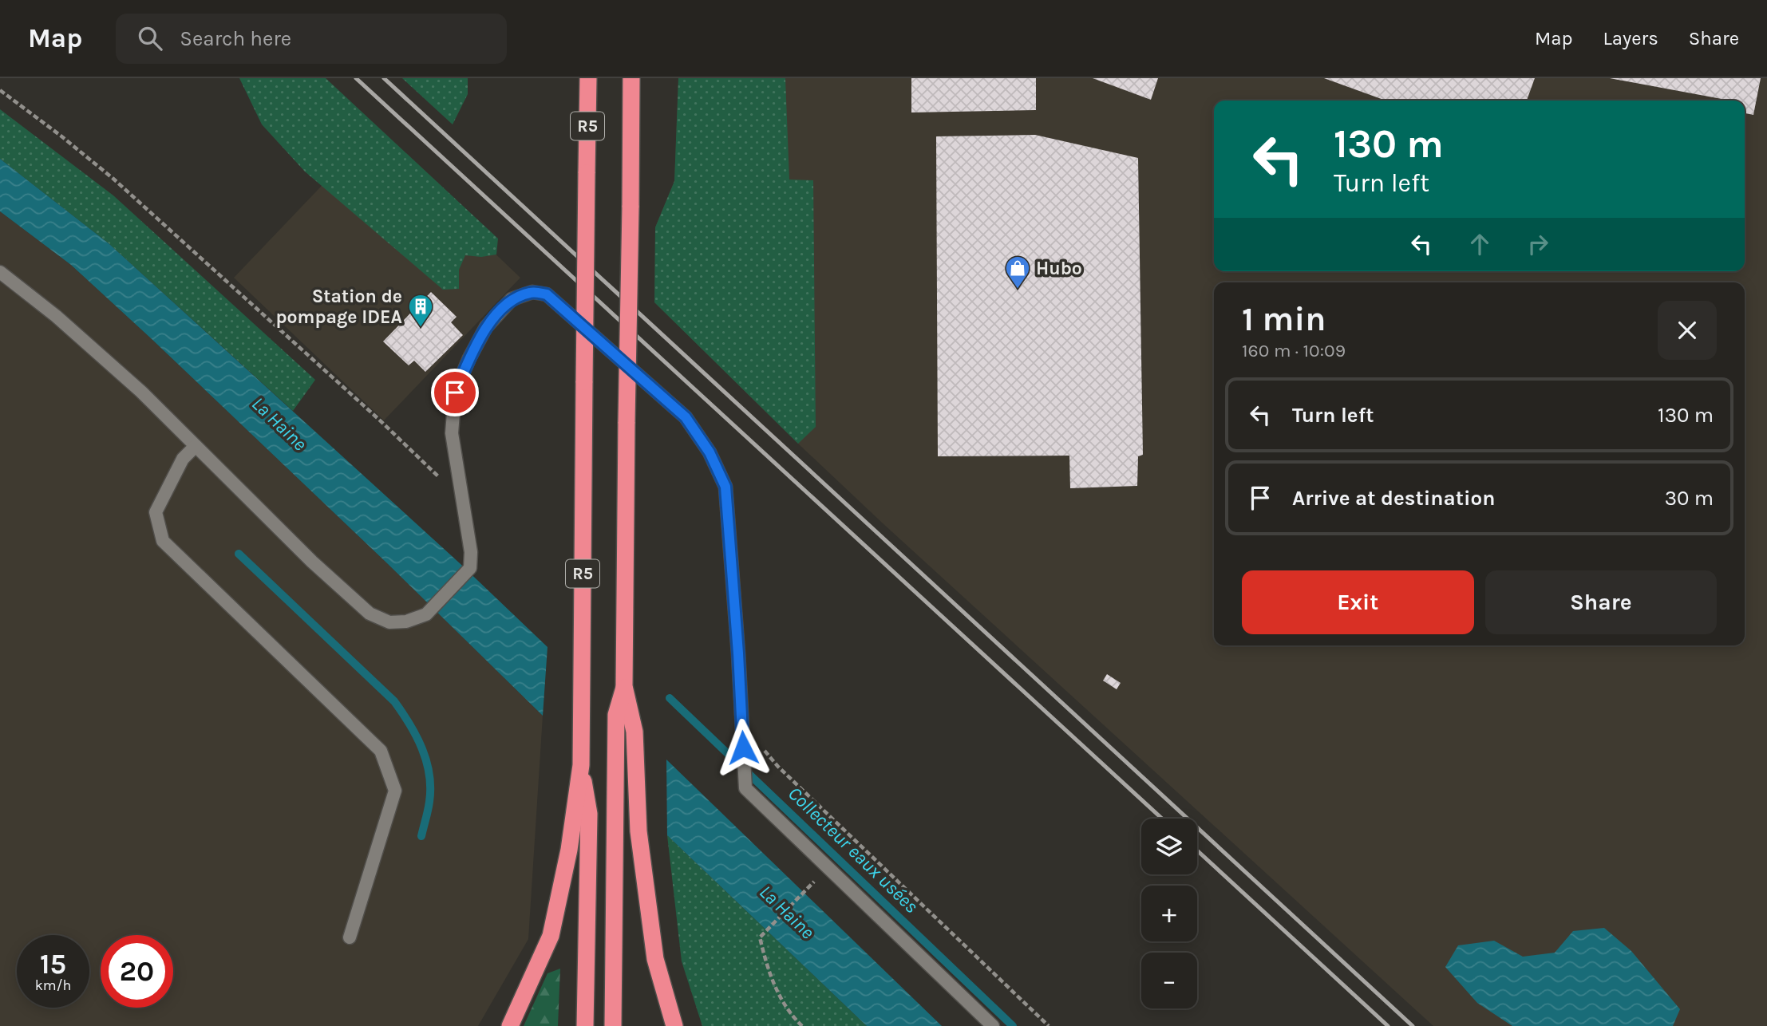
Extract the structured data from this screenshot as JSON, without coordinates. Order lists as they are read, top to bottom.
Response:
{
  "streets": {
    "highway": ["R5"]
  },
  "water": ["La Haine", "Collecteur eaux usées"],
  "places": {
    "shop": ["Hubo"],
    "building": ["Station de pompage IDEA"]
  },
  "page": {
    "header": "Map",
    "search": "Search here",
    "nav": ["Map", "Layers", "Share"],
    "turn": ["130 m", "Turn left"],
    "heading": ["1 min", "160 m · 10:09"],
    "list": [
      {
        "name": "Turn left",
        "value": "130 m"
      },
      {
        "name": "Arrive at destination",
        "value": "30 m"
      }
    ],
    "buttons": ["Exit", "Share"],
    "map_buttons": ["+", "−"],
    "speed": "15 km/h",
    "limit": "20"
  }
}
